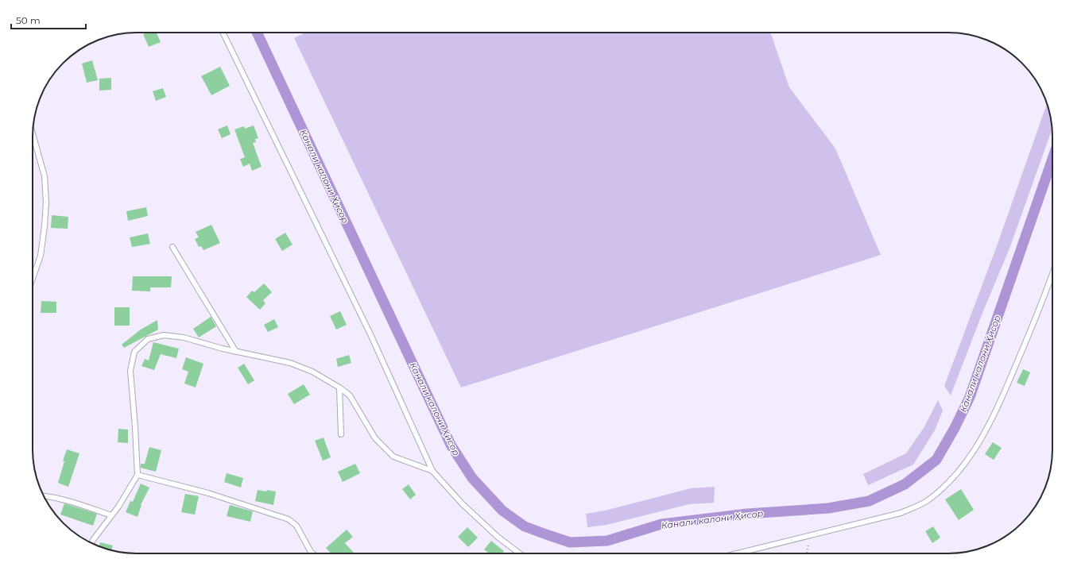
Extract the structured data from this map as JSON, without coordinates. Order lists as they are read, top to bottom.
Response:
{
  "water": ["Канали калони Ҳисор"],
  "scale_bar": "50 m"
}
